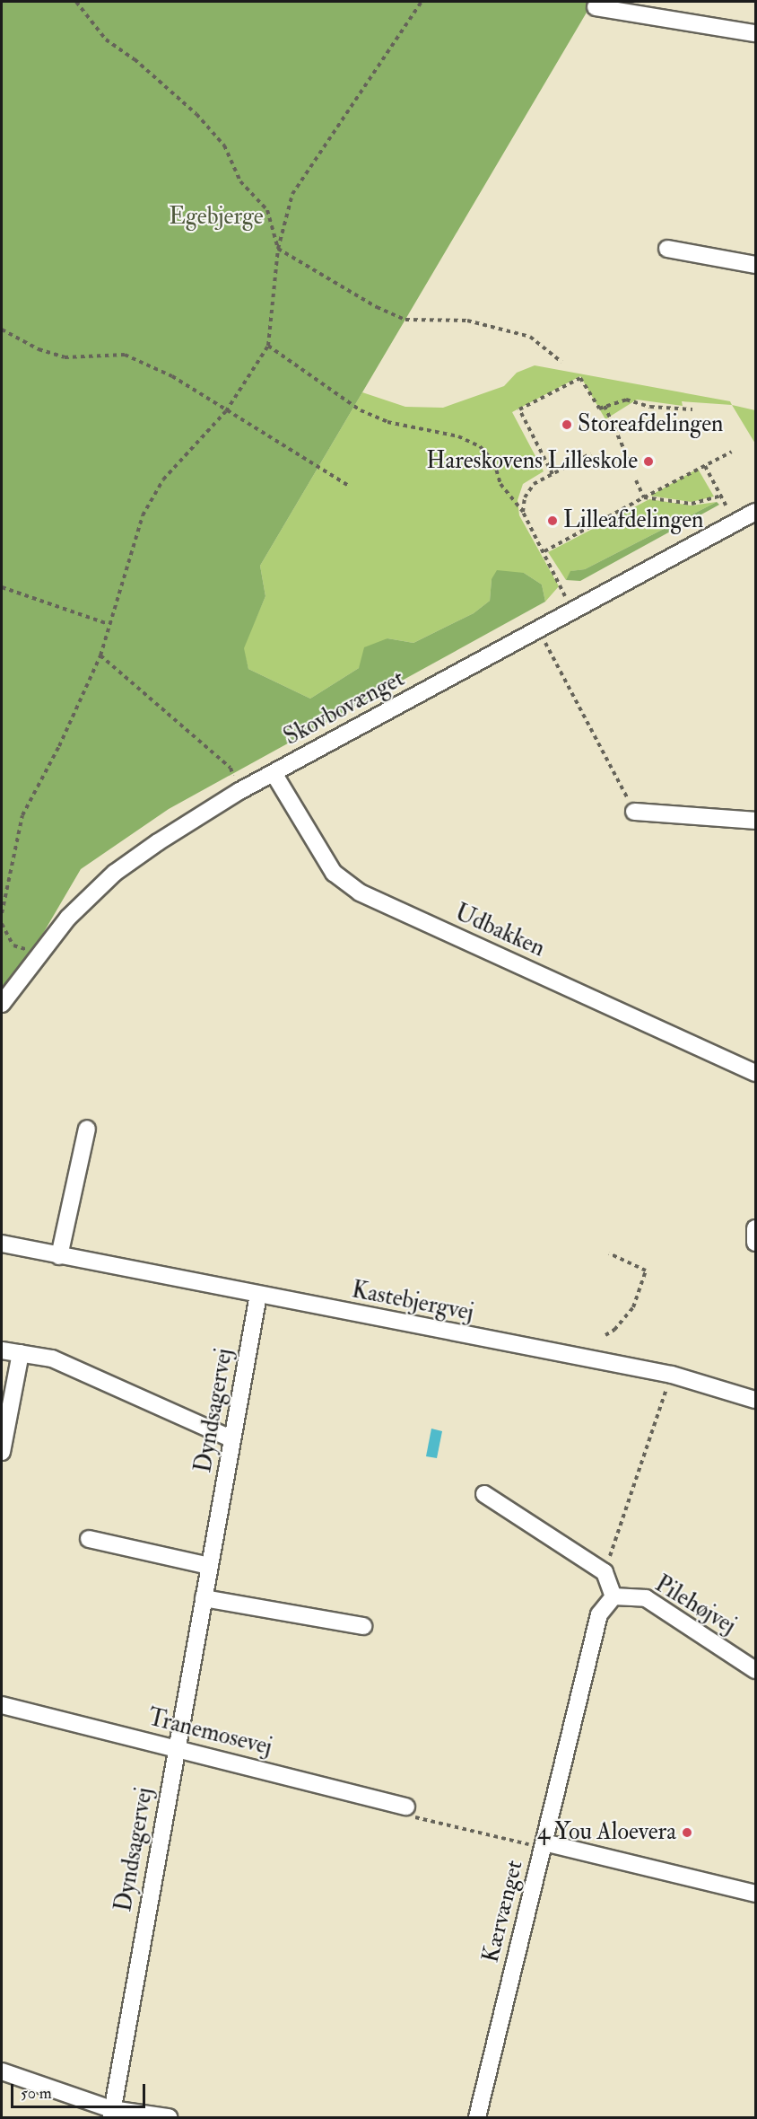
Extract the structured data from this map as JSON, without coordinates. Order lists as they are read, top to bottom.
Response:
{
  "streets": {
    "street": [
      "Skovbovænget",
      "Udbakken",
      "Kastebjergvej",
      "Dyndsagervej",
      "Pilehøjvej",
      "Tranemosevej",
      "Kærvænget"
    ]
  },
  "crossings": [
    ["Skovbovænget", "Udbakken"],
    ["Kastebjergvej", "Dyndsagervej"],
    ["Dyndsagervej", "Tranemosevej"],
    ["Pilehøjvej", "Kærvænget"]
  ],
  "parks": ["Egebjerge"],
  "places": [
    "Storeafdelingen",
    "Hareskovens Lilleskole",
    "Lilleafdelingen",
    "4 You Aloevera"
  ],
  "scale_bar": "50 m"
}
